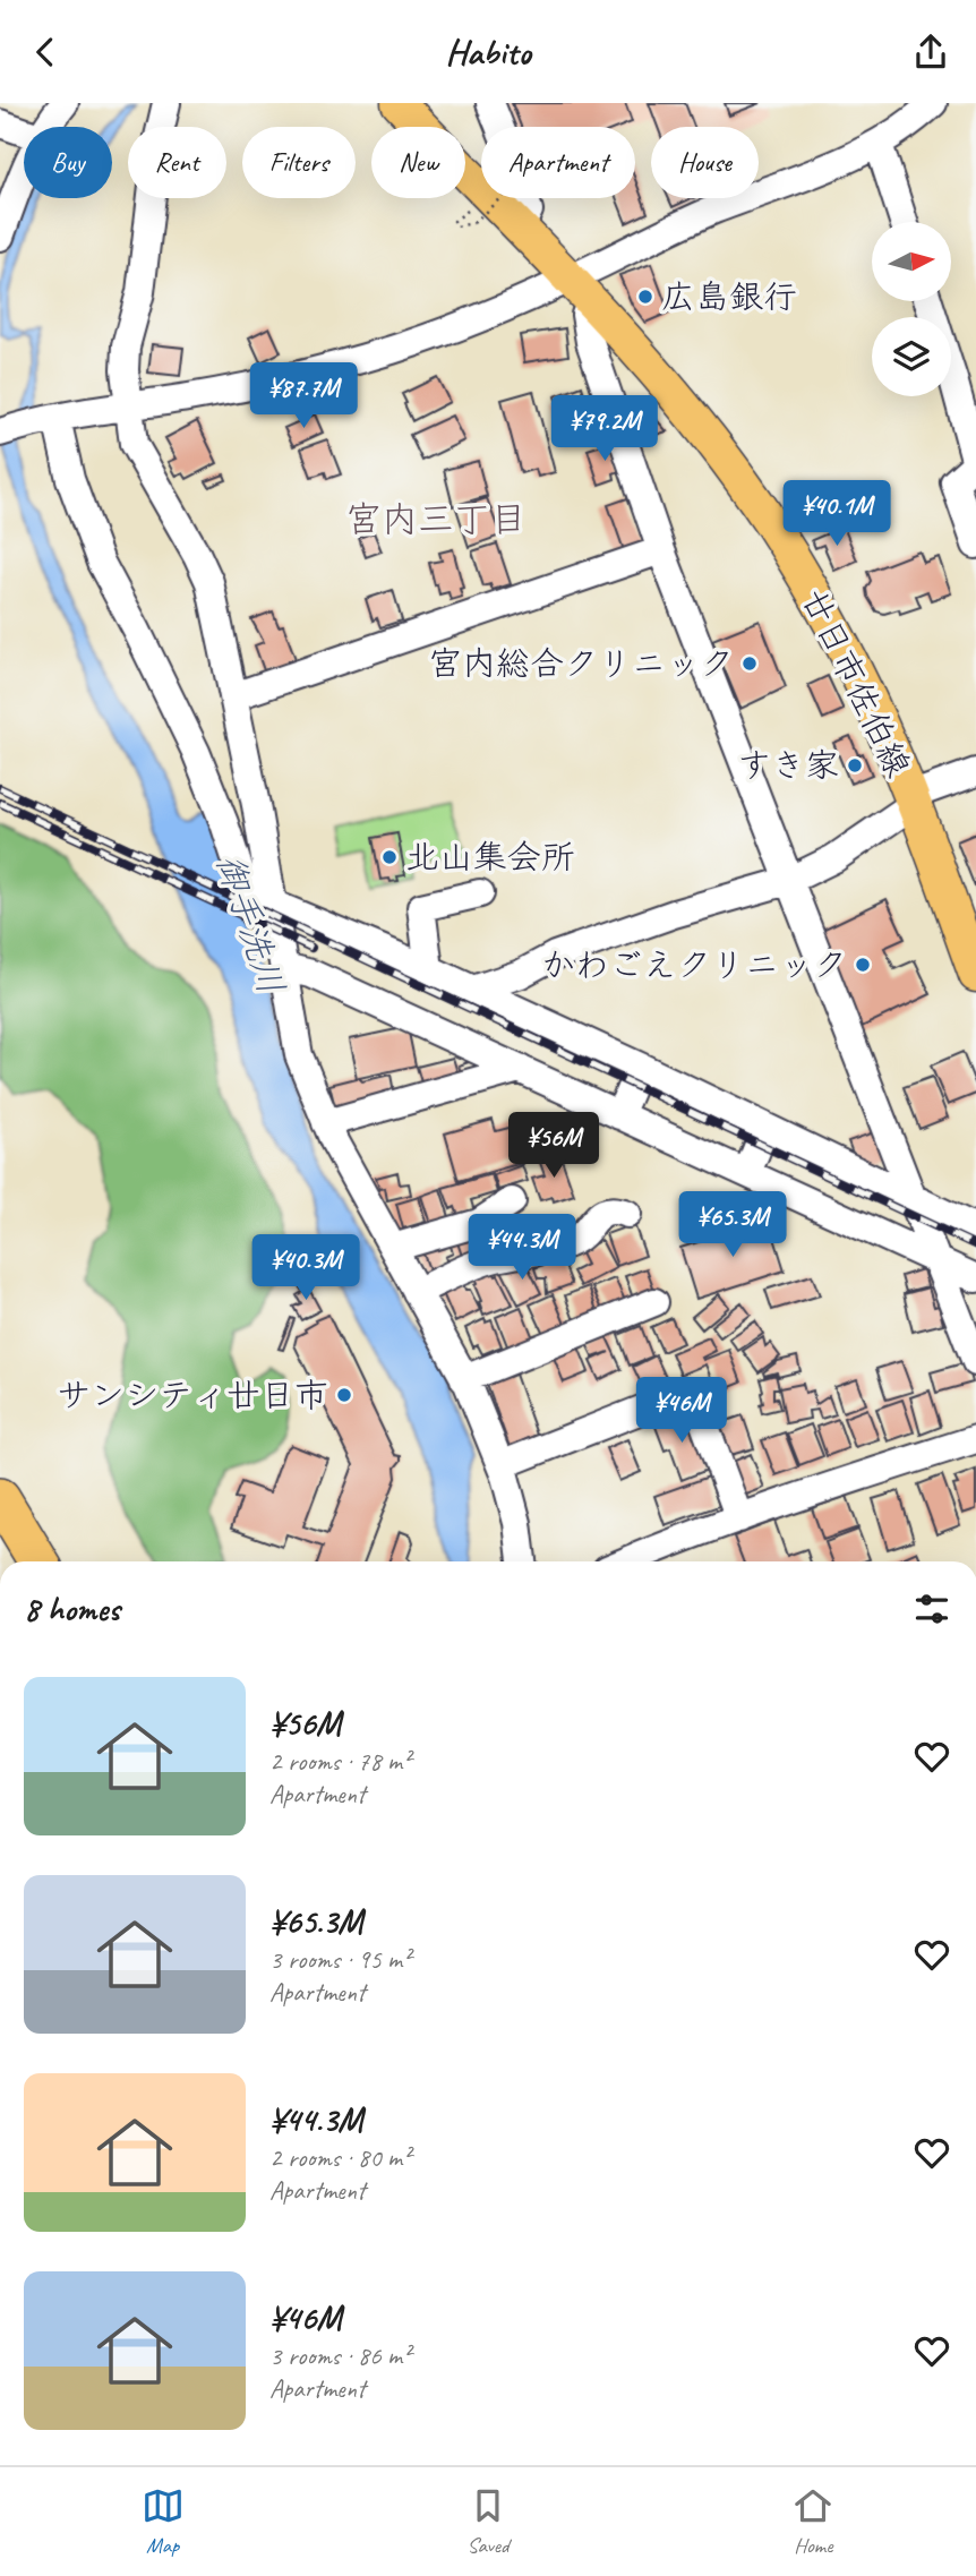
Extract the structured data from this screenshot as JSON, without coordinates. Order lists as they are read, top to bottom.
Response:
{
  "streets": {
    "main road": ["廿日市佐伯線"]
  },
  "districts": ["宮内三丁目"],
  "water": ["御手洗川"],
  "places": [
    "広島銀行",
    "宮内総合クリニック",
    "すき家",
    "北山集会所",
    "かわごえクリニック",
    "サンシティ廿日市"
  ],
  "north": "right",
  "page": {
    "header": "Habito",
    "chip": [
      "Buy",
      "Rent",
      "Filters",
      "New",
      "Apartment",
      "House"
    ],
    "price": [
      "¥87.7M",
      "¥79.2M",
      "¥40.1M",
      "¥56M",
      "¥65.3M",
      "¥44.3M",
      "¥40.3M",
      "¥46M"
    ],
    "heading": "8 homes",
    "list": [
      {
        "name": "¥56M",
        "note": "2 rooms · 78 m² · Apartment"
      },
      {
        "name": "¥65.3M",
        "note": "3 rooms · 95 m² · Apartment"
      },
      {
        "name": "¥44.3M",
        "note": "2 rooms · 80 m² · Apartment"
      },
      {
        "name": "¥46M",
        "note": "3 rooms · 86 m² · Apartment"
      }
    ],
    "tabs": ["Map", "Saved", "Home"]
  }
}
